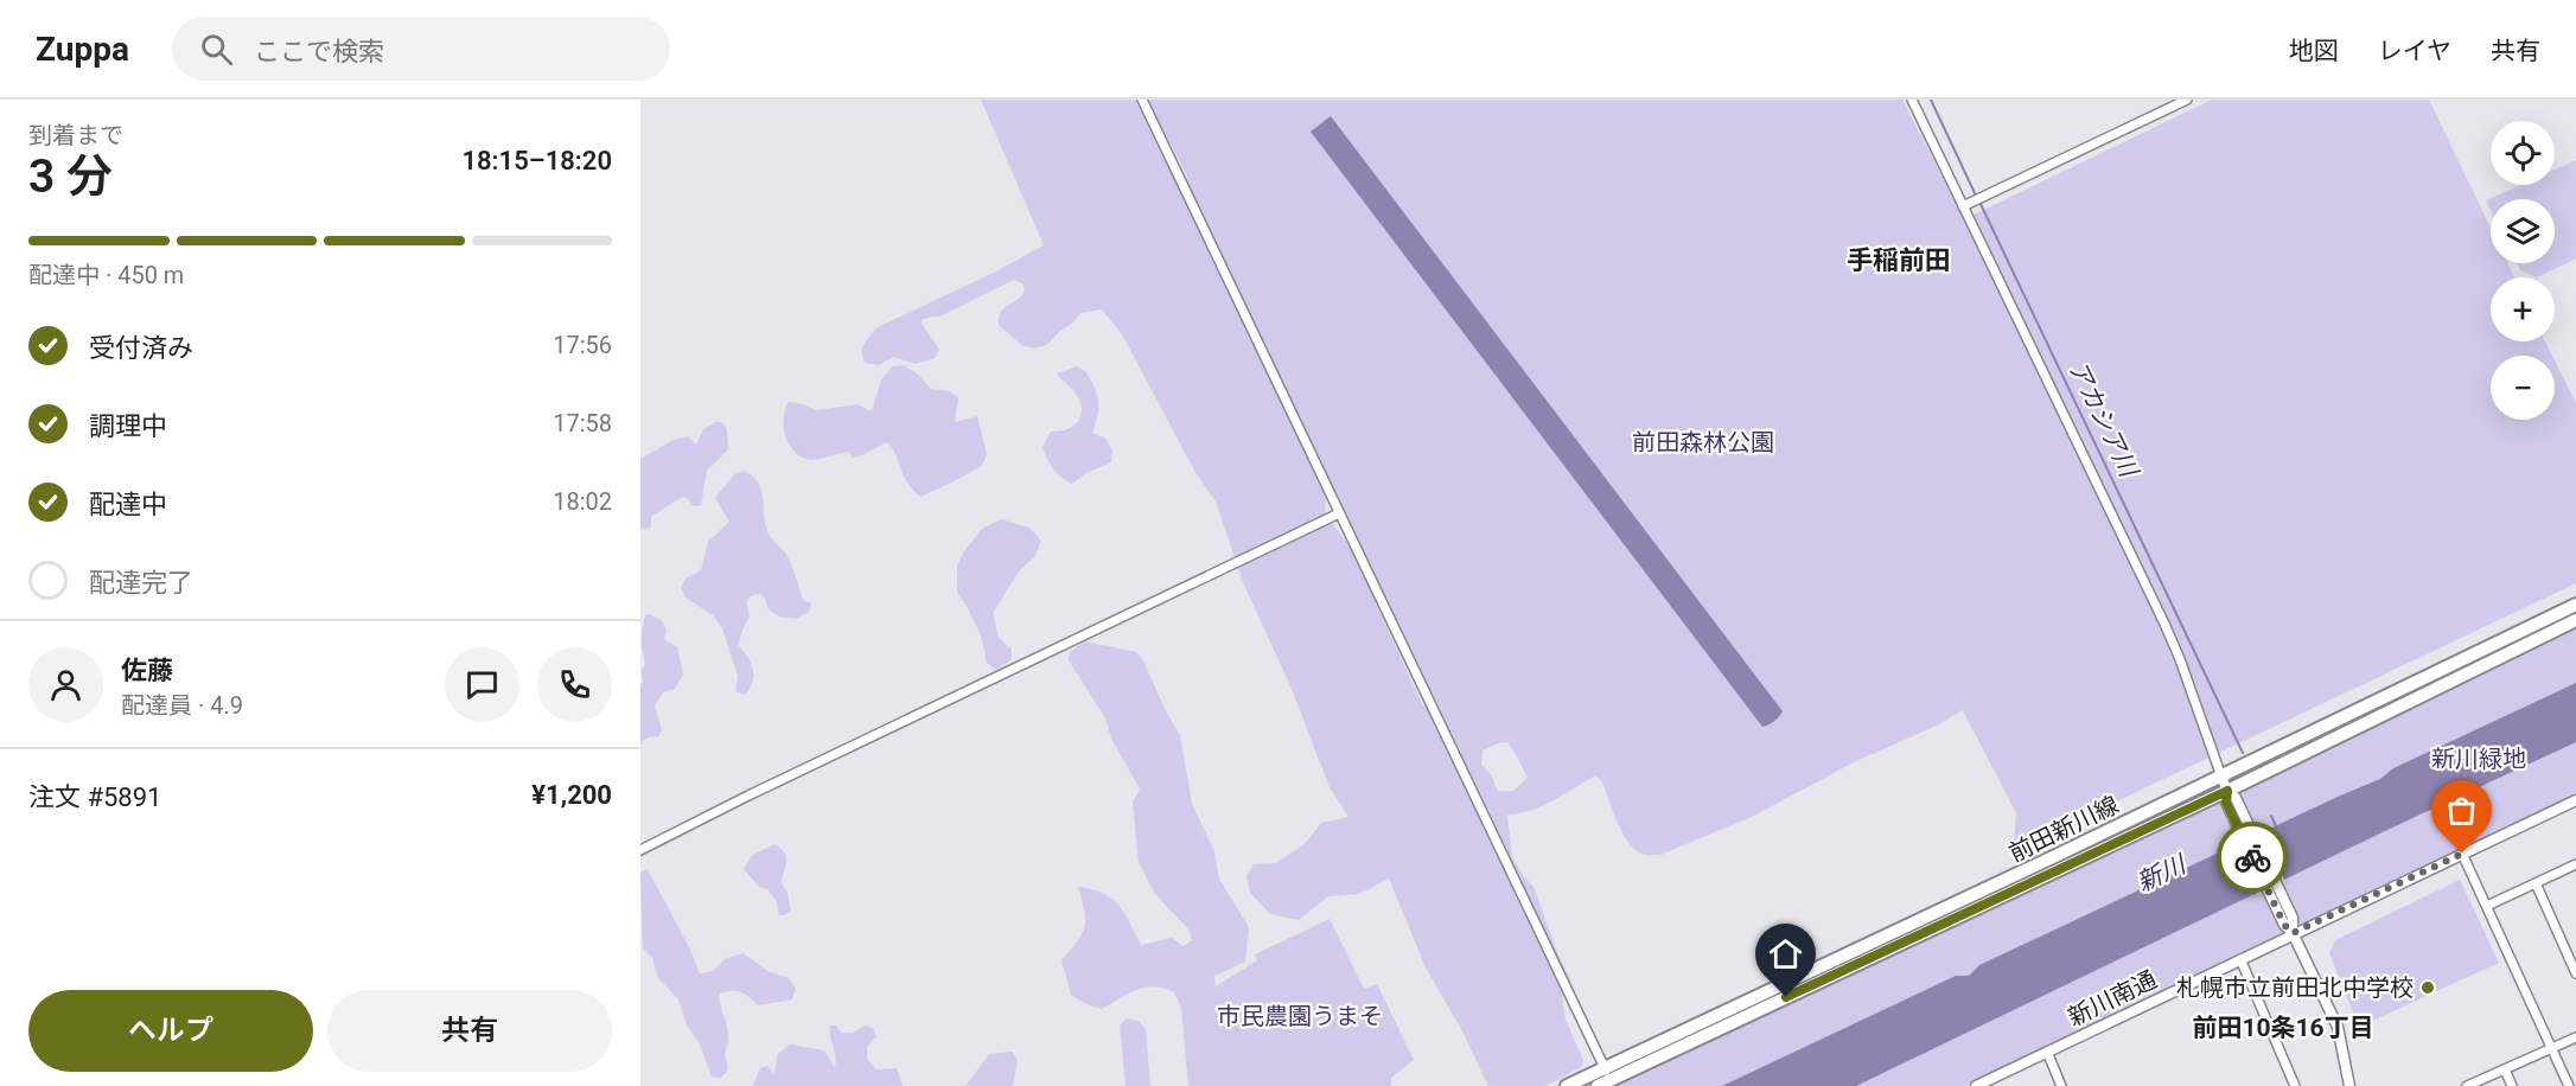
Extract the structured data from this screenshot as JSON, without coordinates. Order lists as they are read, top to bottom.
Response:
{
  "streets": {
    "main road": ["前田新川線"],
    "street": ["新川南通"]
  },
  "districts": ["手稲前田", "前田10条16丁目"],
  "water": ["アカシア川", "新川"],
  "parks": ["前田森林公園", "新川緑地", "市民農園うまそ"],
  "places": ["札幌市立前田北中学校"],
  "page": {
    "header": "Zuppa",
    "search": "ここで検索",
    "nav": ["地図", "レイヤ", "共有"],
    "heading": ["3 分", "到着まで", "18:15–18:20"],
    "panel": [
      "佐藤",
      "配達員 · 4.9",
      "注文 #5891",
      "¥1,200"
    ],
    "map_buttons": ["+", "−"],
    "bar": "配達中 · 450 m",
    "list": [
      ["受付済み", "17:56"],
      ["調理中", "17:58"],
      ["配達中", "18:02"],
      "配達完了"
    ],
    "buttons": ["ヘルプ", "共有"]
  }
}
